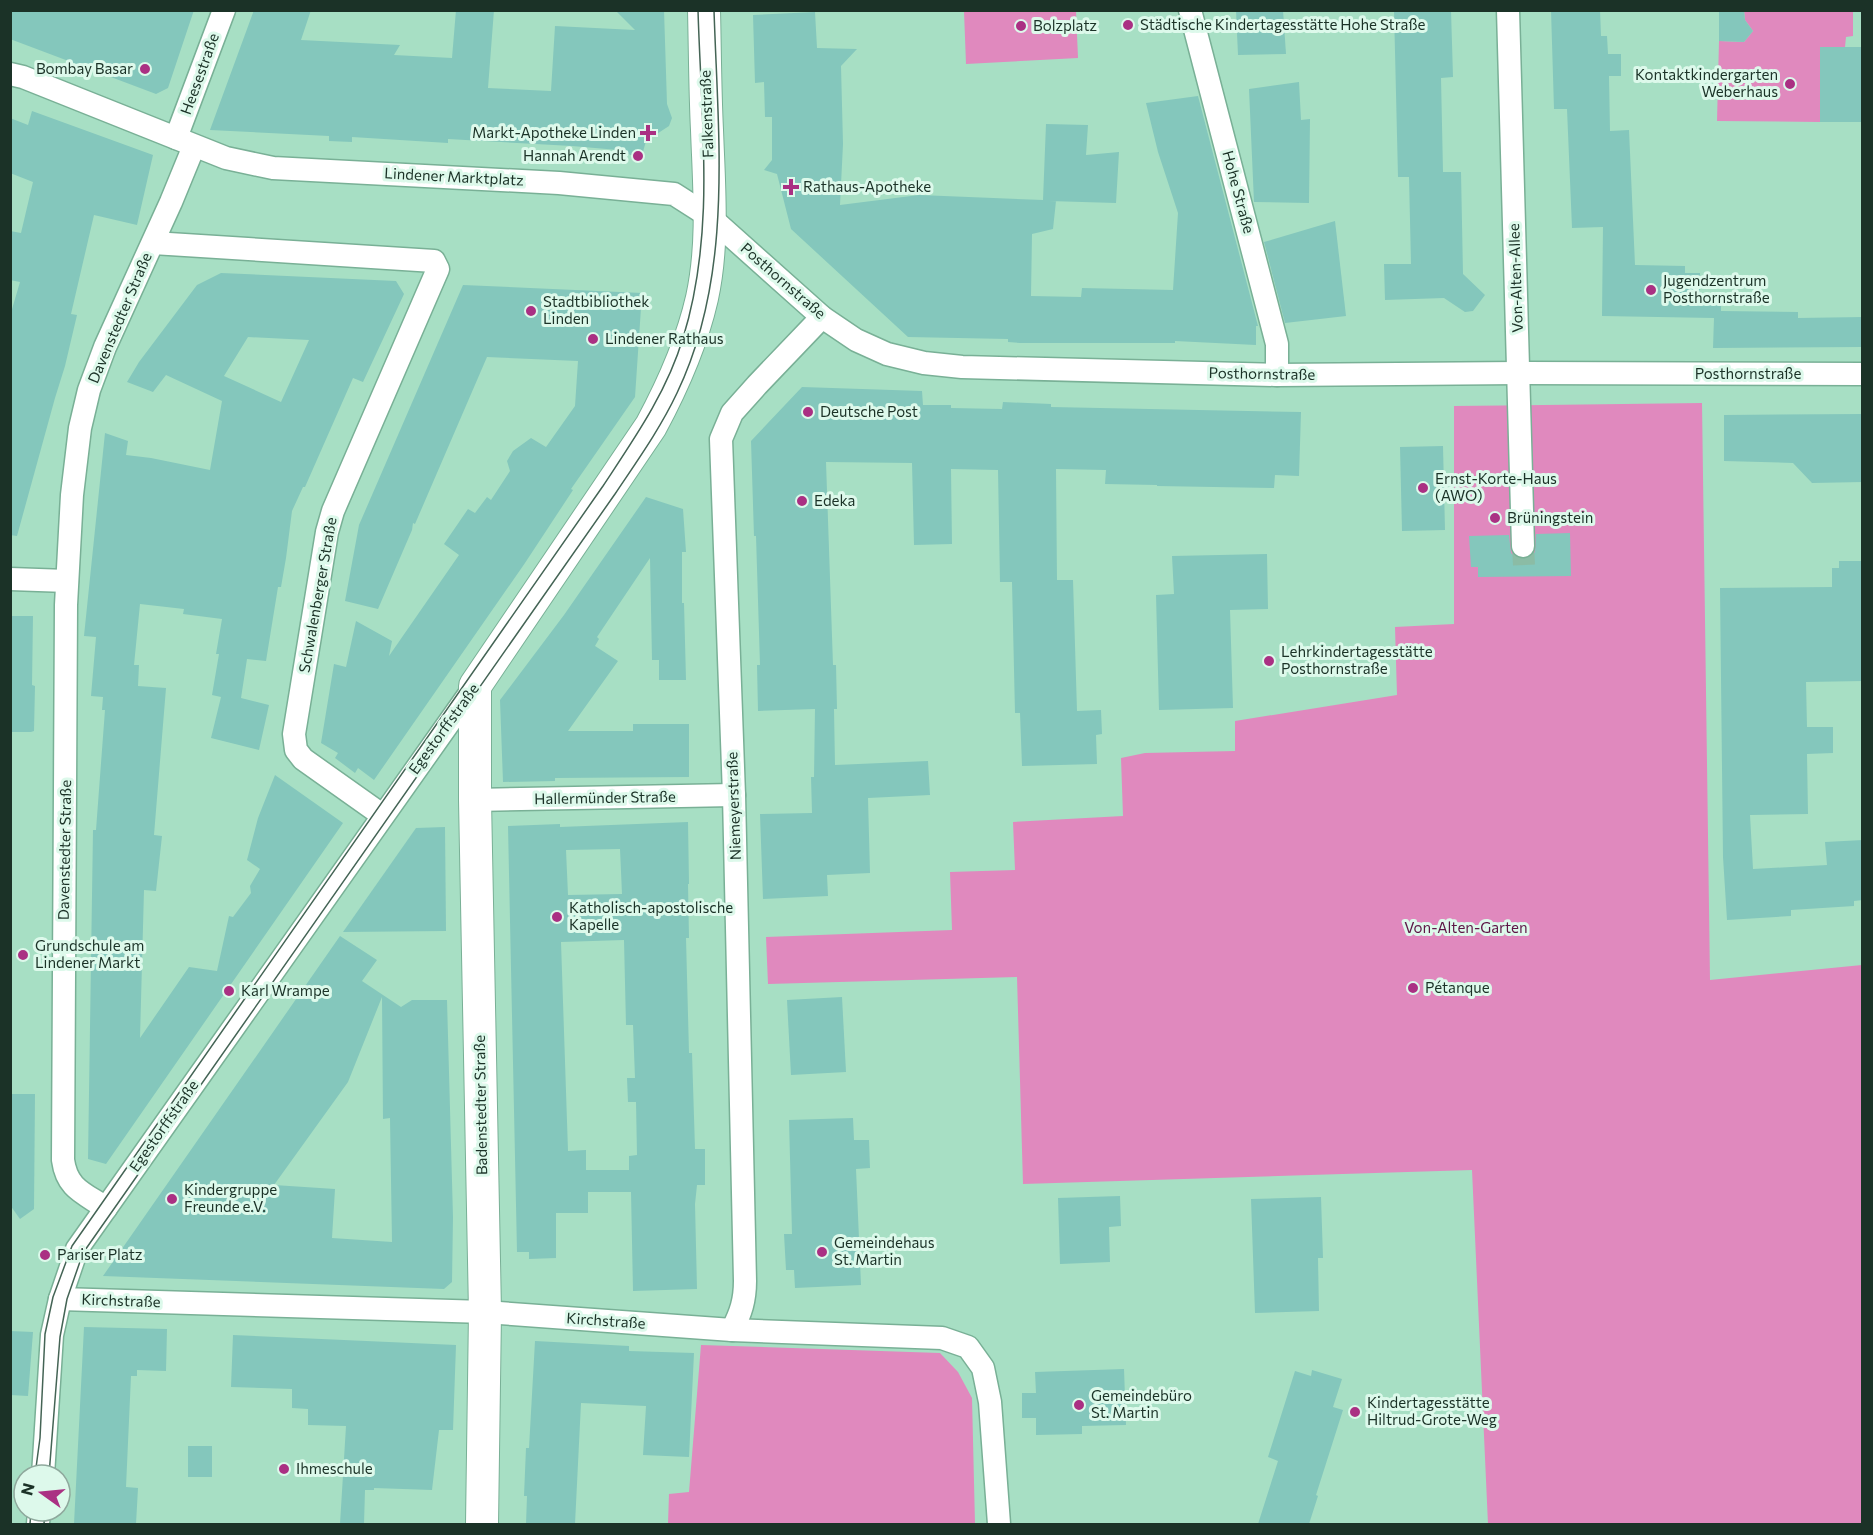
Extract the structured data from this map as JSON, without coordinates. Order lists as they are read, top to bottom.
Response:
{
  "streets": {
    "street": [
      "Heesestraße",
      "Falkenstraße",
      "Lindener Marktplatz",
      "Hohe Straße",
      "Von-Alten-Allee",
      "Posthornstraße",
      "Davenstedter Straße",
      "Schwalenberger Straße",
      "Egestorffstraße",
      "Hallermünder Straße",
      "Niemeyerstraße",
      "Badenstedter Straße",
      "Kirchstraße"
    ]
  },
  "crossings": [
    ["Heesestraße", "Lindener Marktplatz"],
    ["Falkenstraße", "Lindener Marktplatz"],
    ["Falkenstraße", "Posthornstraße"],
    ["Falkenstraße", "Egestorffstraße"],
    ["Lindener Marktplatz", "Posthornstraße"],
    ["Lindener Marktplatz", "Egestorffstraße"],
    ["Hohe Straße", "Posthornstraße"],
    ["Von-Alten-Allee", "Posthornstraße"],
    ["Posthornstraße", "Egestorffstraße"],
    ["Posthornstraße", "Niemeyerstraße"],
    ["Davenstedter Straße", "Schwalenberger Straße"],
    ["Davenstedter Straße", "Egestorffstraße"],
    ["Schwalenberger Straße", "Egestorffstraße"],
    ["Egestorffstraße", "Badenstedter Straße"],
    ["Hallermünder Straße", "Niemeyerstraße"],
    ["Hallermünder Straße", "Badenstedter Straße"],
    ["Niemeyerstraße", "Kirchstraße"],
    ["Badenstedter Straße", "Kirchstraße"]
  ],
  "parks": ["Von-Alten-Garten"],
  "places": {
    "other": [
      "Städtische Kindertagesstätte Hohe Straße",
      "Bolzplatz",
      "Bombay Basar",
      "Kontaktkindergarten Weberhaus",
      "Hannah Arendt",
      "Jugendzentrum Posthornstraße",
      "Stadtbibliothek Linden",
      "Lindener Rathaus",
      "Deutsche Post",
      "Ernst-Korte-Haus (AWO)",
      "Edeka",
      "Brüningstein",
      "Lehrkindertagesstätte Posthornstraße",
      "Katholisch-apostolische Kapelle",
      "Grundschule am Lindener Markt",
      "Pétanque",
      "Karl Wrampe",
      "Kindergruppe Freunde e.V.",
      "Gemeindehaus St. Martin",
      "Pariser Platz",
      "Gemeindebüro St. Martin",
      "Kindertagesstätte Hiltrud-Grote-Weg",
      "Ihmeschule"
    ],
    "health": ["Markt-Apotheke Linden", "Rathaus-Apotheke"]
  },
  "north": "left"
}
